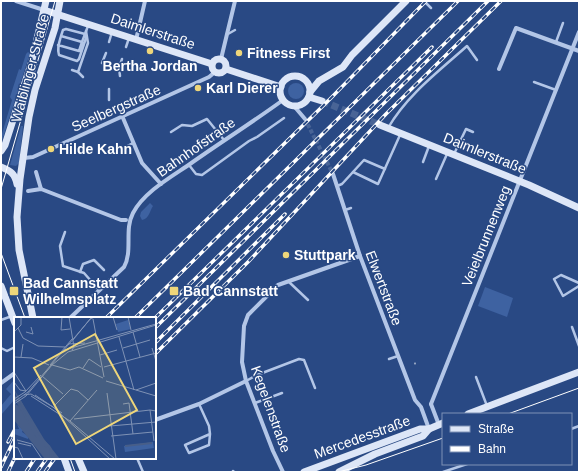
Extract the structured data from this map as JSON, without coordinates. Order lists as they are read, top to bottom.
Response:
{
  "streets": {
    "main road": ["Daimlerstraße", "Waiblinger Straße", "Mercedesstraße"],
    "street": [
      "Seelbergstraße",
      "Bahnhofstraße",
      "Veielbrunnenweg",
      "Elwertstraße",
      "Kegelenstraße"
    ]
  },
  "crossings": [
    ["Daimlerstraße", "Waiblinger Straße"],
    ["Daimlerstraße", "Seelbergstraße"],
    ["Daimlerstraße", "Veielbrunnenweg"],
    ["Waiblinger Straße", "Seelbergstraße"],
    ["Elwertstraße", "Kegelenstraße"],
    ["Elwertstraße", "Mercedesstraße"]
  ],
  "places": {
    "other": [
      "Bertha Jordan",
      "Fitness First",
      "Karl Dierer",
      "Hilde Kahn",
      "Stuttpark"
    ],
    "transit": ["Bad Cannstatt Wilhelmsplatz", "Bad Cannstatt"]
  },
  "legend": ["Straße", "Bahn"]
}
